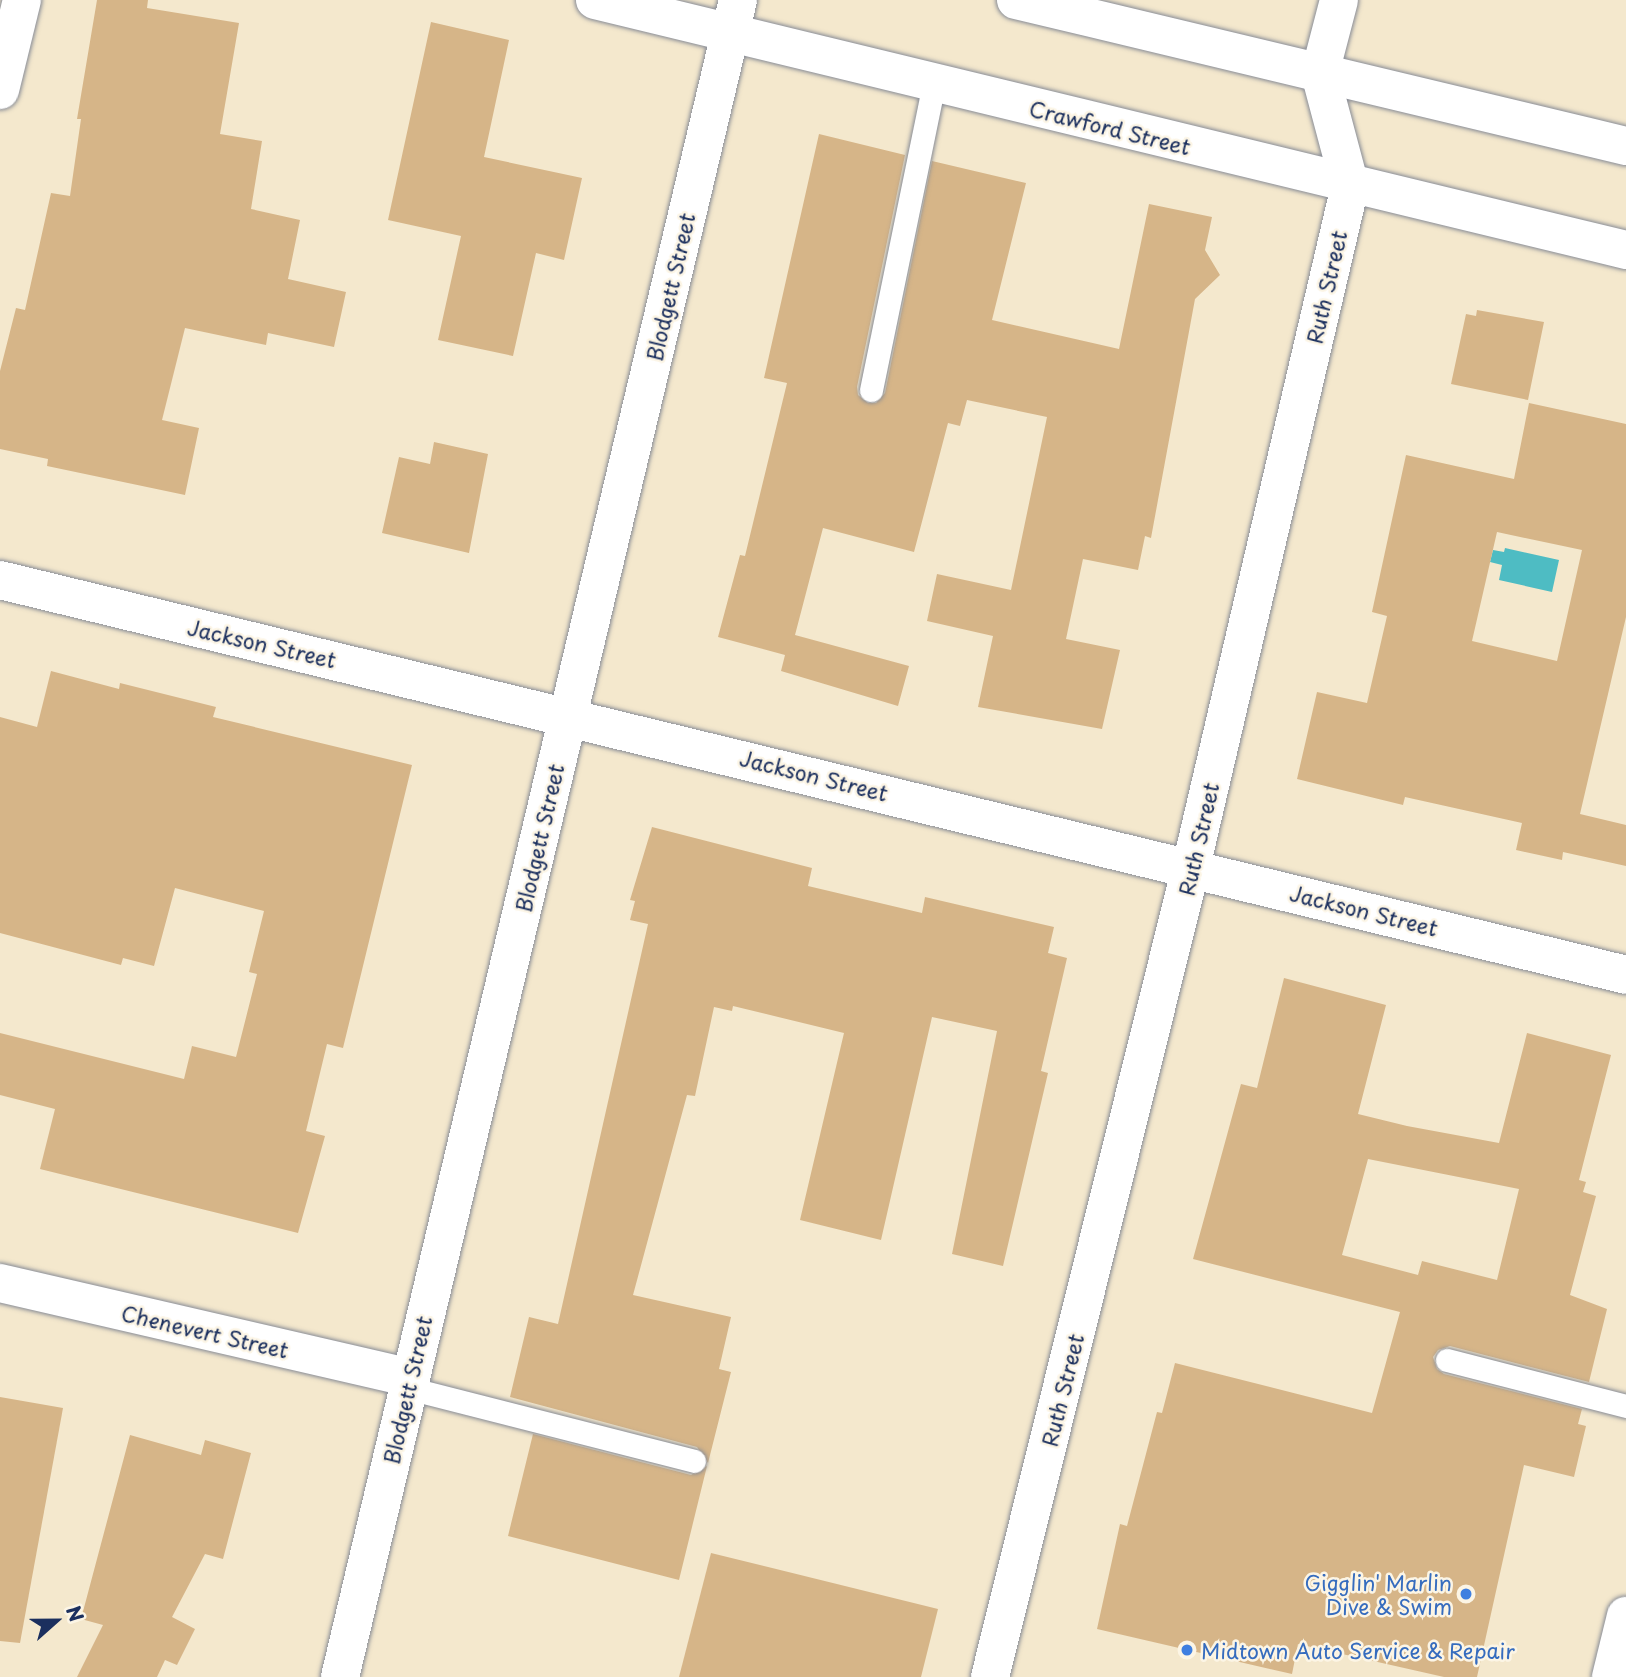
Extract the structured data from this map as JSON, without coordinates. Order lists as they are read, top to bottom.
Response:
{
  "streets": {
    "street": [
      "Crawford Street",
      "Blodgett Street",
      "Ruth Street",
      "Jackson Street",
      "Chenevert Street"
    ]
  },
  "crossings": [
    ["Crawford Street", "Blodgett Street"],
    ["Crawford Street", "Ruth Street"],
    ["Blodgett Street", "Jackson Street"],
    ["Blodgett Street", "Chenevert Street"],
    ["Ruth Street", "Jackson Street"]
  ],
  "places": ["Gigglin' Marlin Dive & Swim", "Midtown Auto Service & Repair"],
  "north": "right"
}
